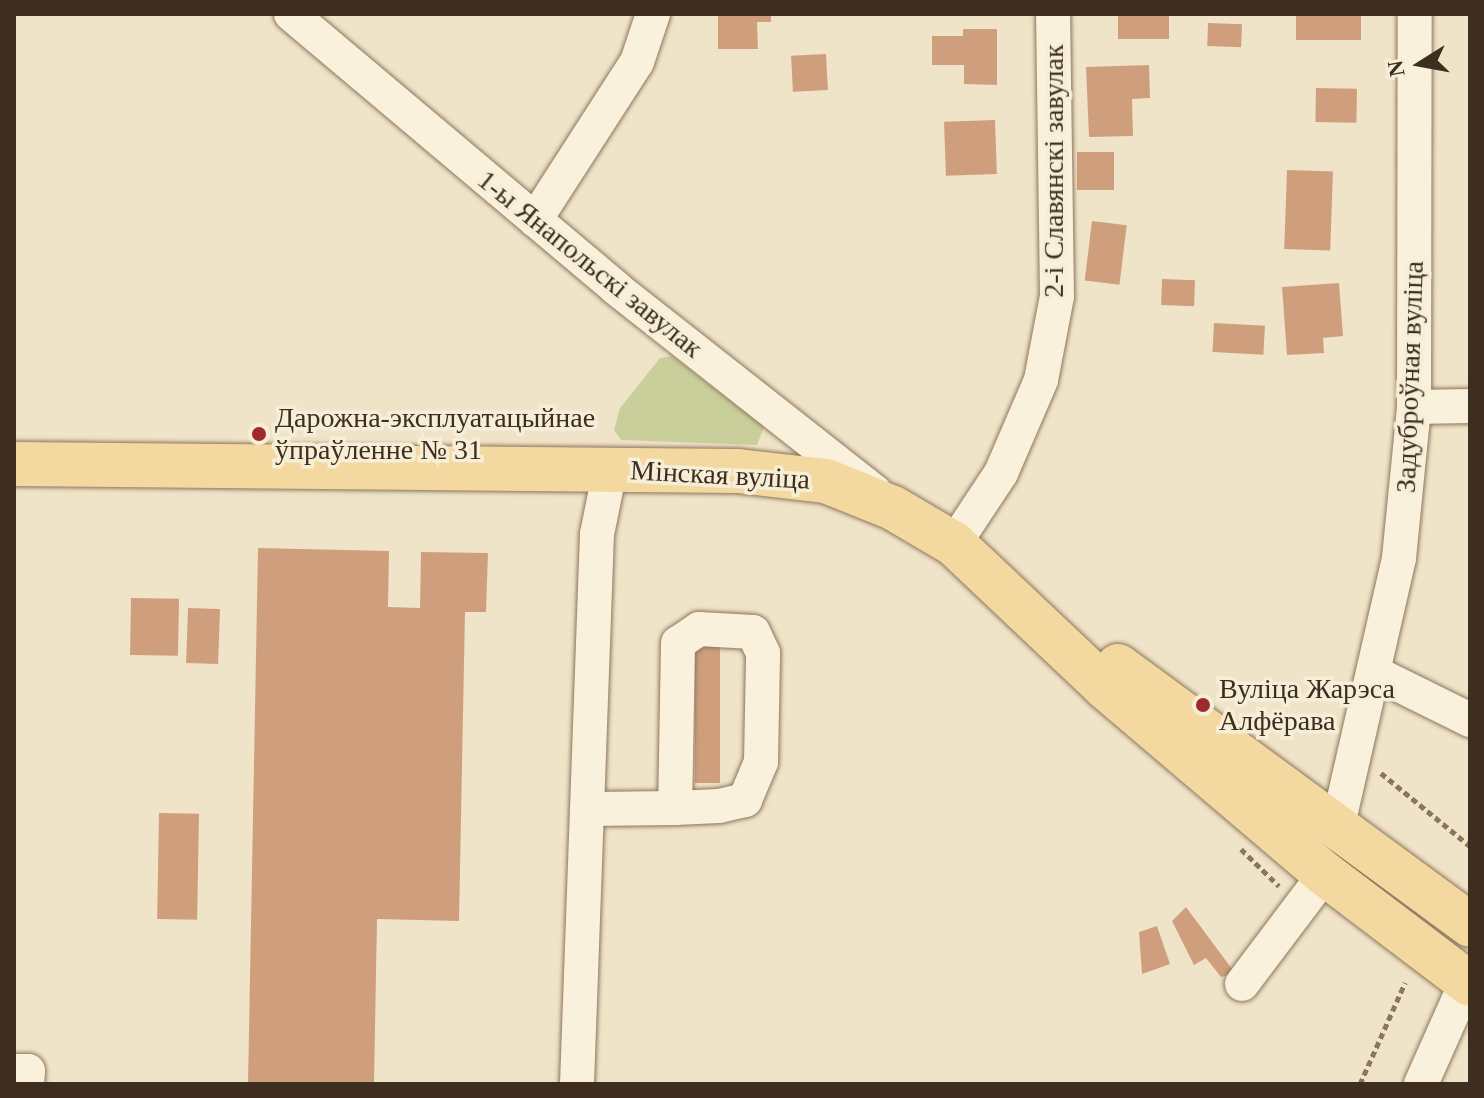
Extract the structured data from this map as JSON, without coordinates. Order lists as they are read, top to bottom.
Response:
{
  "streets": {
    "main road": ["Мінская вуліца"],
    "street": ["2-і Славянскі завулак", "1-ы Янапольскі завулак", "Задуброўная вуліца"]
  },
  "crossings": [
    ["2-і Славянскі завулак", "Мінская вуліца"],
    ["1-ы Янапольскі завулак", "Мінская вуліца"]
  ],
  "places": ["Дарожна-эксплуатацыйнае ўпраўленне № 31", "Вуліца Жарэса Алфёрава"],
  "north": "left"
}
